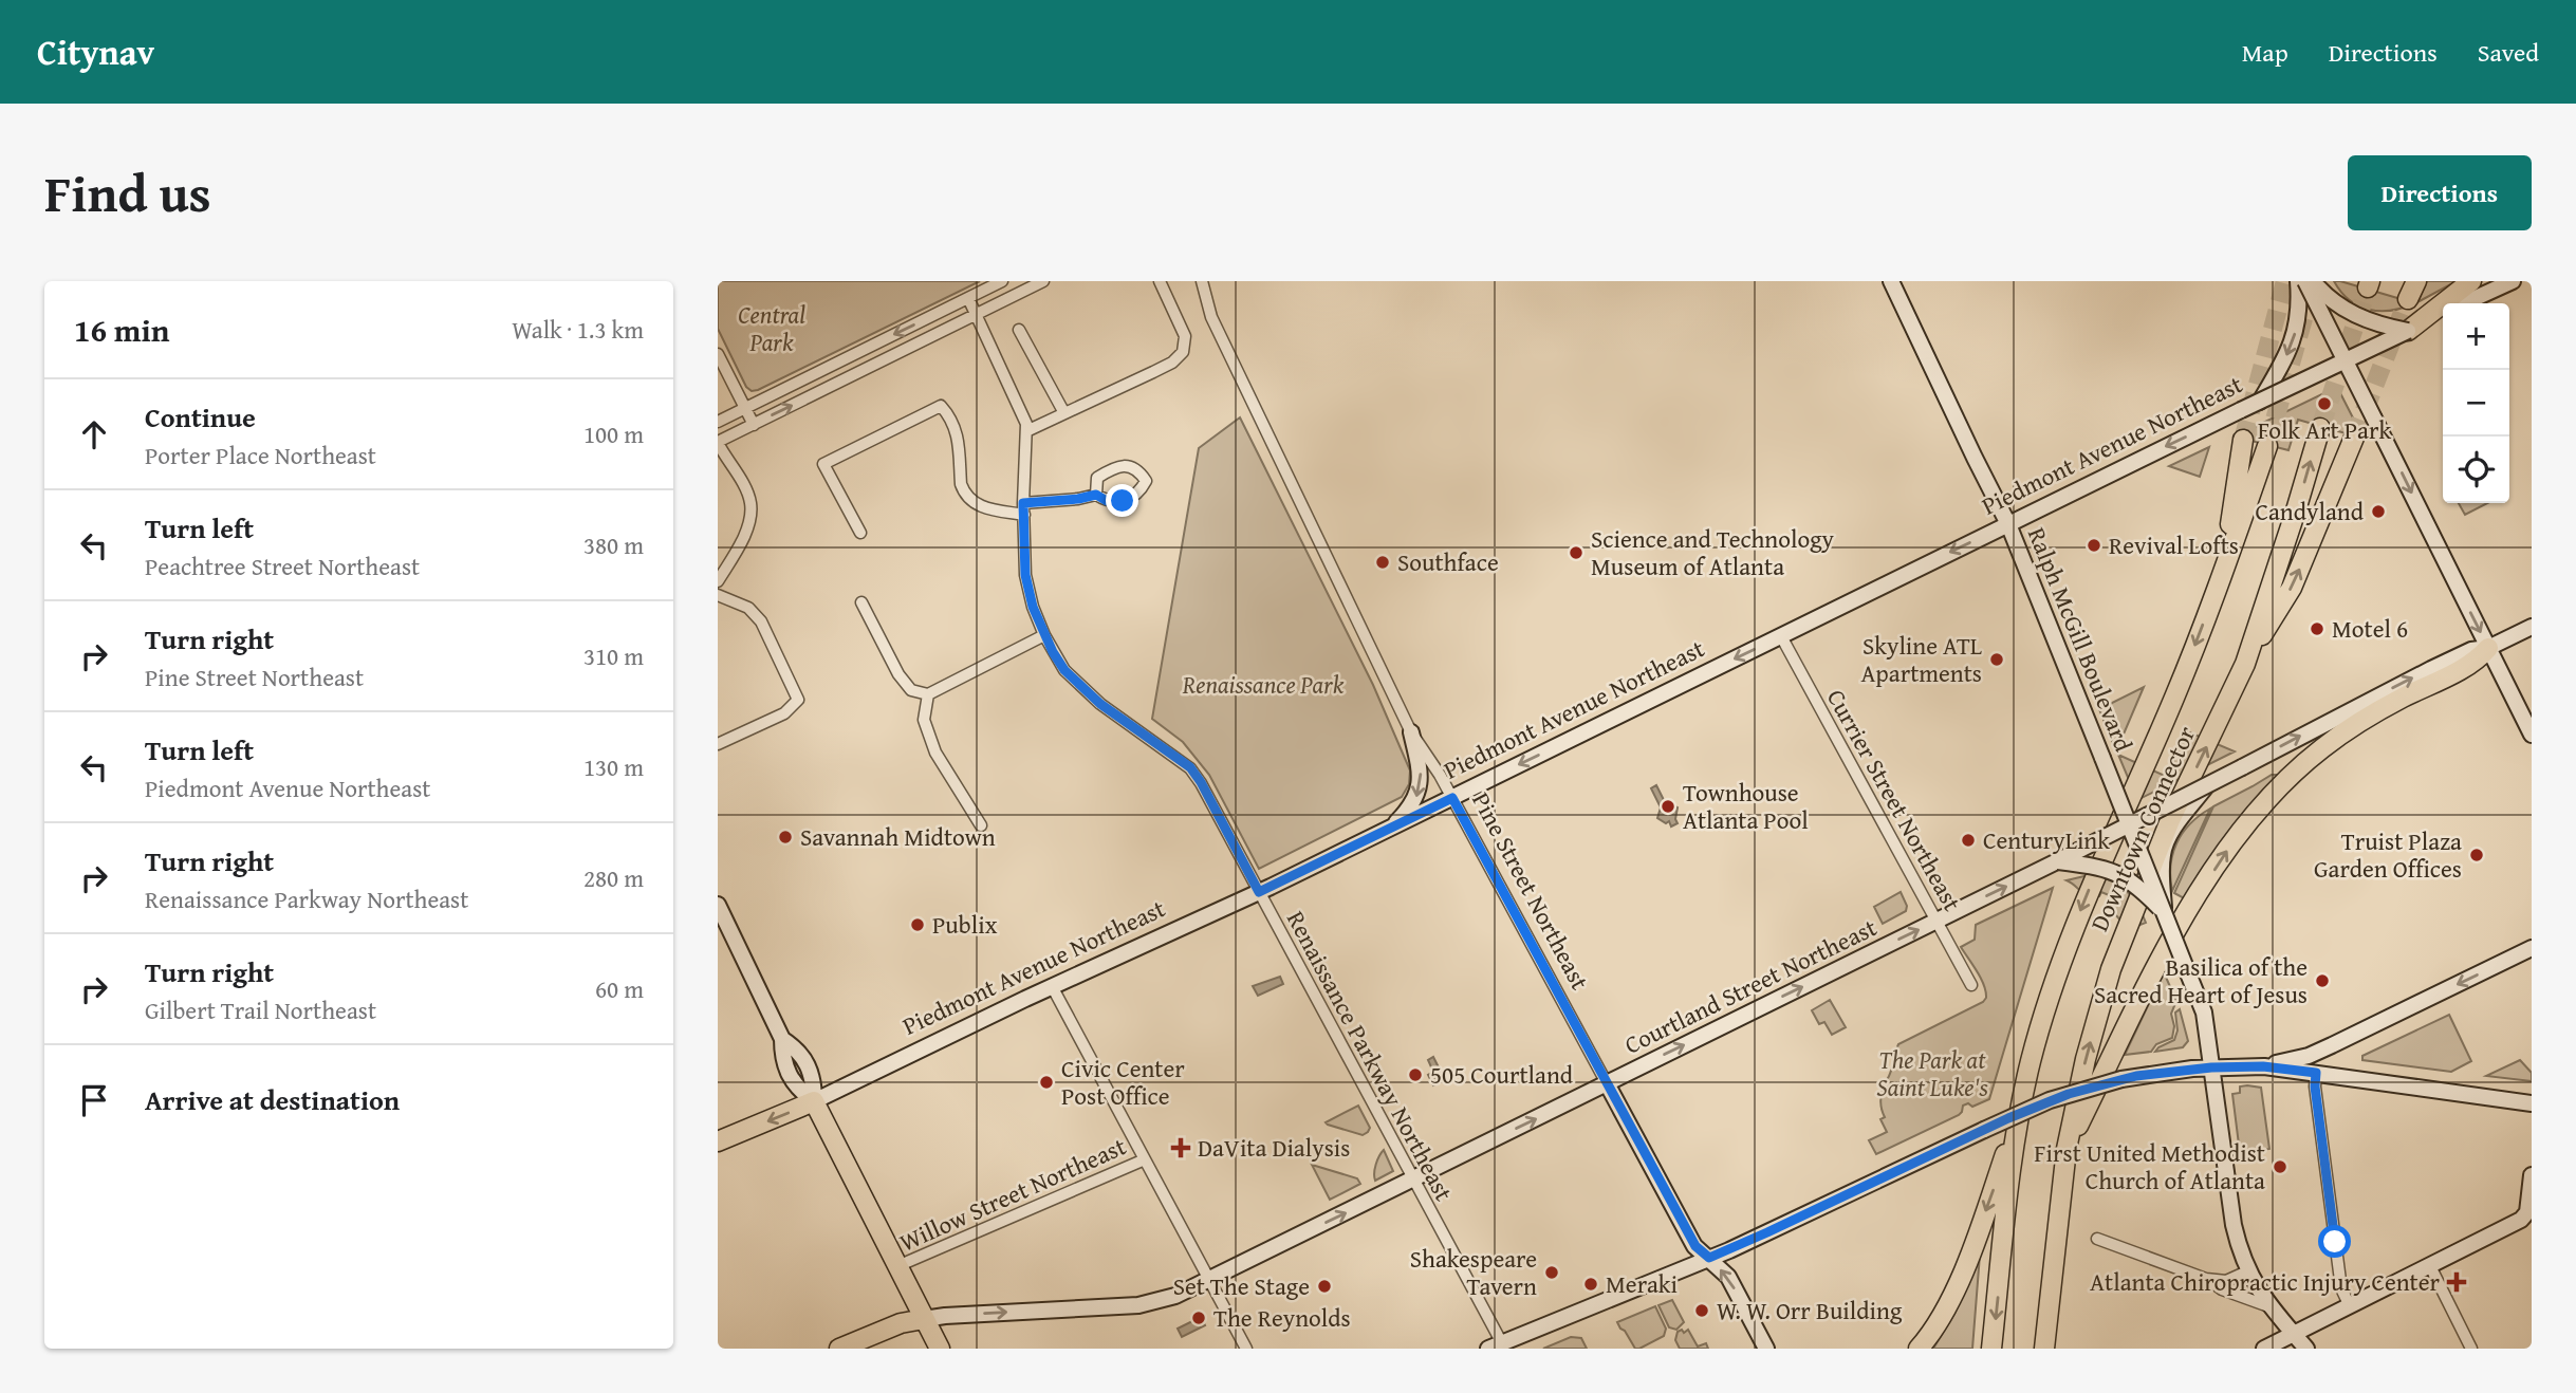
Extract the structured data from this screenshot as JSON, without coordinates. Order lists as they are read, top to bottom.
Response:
{
  "streets": {
    "highway": ["Piedmont Avenue Northeast", "Downtown Connector"],
    "main road": ["Ralph McGill Boulevard", "Pine Street Northeast", "Courtland Street Northeast"],
    "street": ["Currier Street Northeast", "Renaissance Parkway Northeast", "Willow Street Northeast"]
  },
  "crossings": [
    ["Piedmont Avenue Northeast", "Ralph McGill Boulevard"],
    ["Piedmont Avenue Northeast", "Currier Street Northeast"],
    ["Piedmont Avenue Northeast", "Pine Street Northeast"],
    ["Piedmont Avenue Northeast", "Renaissance Parkway Northeast"],
    ["Ralph McGill Boulevard", "Courtland Street Northeast"],
    ["Currier Street Northeast", "Courtland Street Northeast"],
    ["Pine Street Northeast", "Courtland Street Northeast"],
    ["Courtland Street Northeast", "Renaissance Parkway Northeast"]
  ],
  "one_way": ["Piedmont Avenue Northeast", "Courtland Street Northeast"],
  "parks": ["Central Park", "Renaissance Park", "The Park at Saint Luke's"],
  "places": {
    "other": [
      "Folk Art Park",
      "Candyland",
      "Revival Lofts",
      "Science and Technology Museum of Atlanta",
      "Southface",
      "Motel 6",
      "Skyline ATL Apartments",
      "Townhouse Atlanta Pool",
      "Savannah Midtown",
      "CenturyLink",
      "Truist Plaza Garden Offices",
      "Publix",
      "Basilica of the Sacred Heart of Jesus",
      "505 Courtland",
      "Civic Center Post Office",
      "First United Methodist Church of Atlanta",
      "Shakespeare Tavern",
      "Meraki",
      "Set The Stage",
      "W. W. Orr Building",
      "The Reynolds"
    ],
    "health": ["DaVita Dialysis", "Atlanta Chiropractic Injury Center"]
  },
  "page": {
    "header": "Citynav",
    "nav": ["Map", "Directions", "Saved"],
    "title": "Find us",
    "buttons": "Directions",
    "heading": ["16 min", "Walk · 1.3 km"],
    "map_buttons": ["+", "−"],
    "list": [
      ["Continue", "Porter Place Northeast", "100 m"],
      ["Turn left", "Peachtree Street Northeast", "380 m"],
      ["Turn right", "Pine Street Northeast", "310 m"],
      ["Turn left", "Piedmont Avenue Northeast", "130 m"],
      ["Turn right", "Renaissance Parkway Northeast", "280 m"],
      ["Turn right", "Gilbert Trail Northeast", "60 m"],
      "Arrive at destination"
    ]
  }
}
